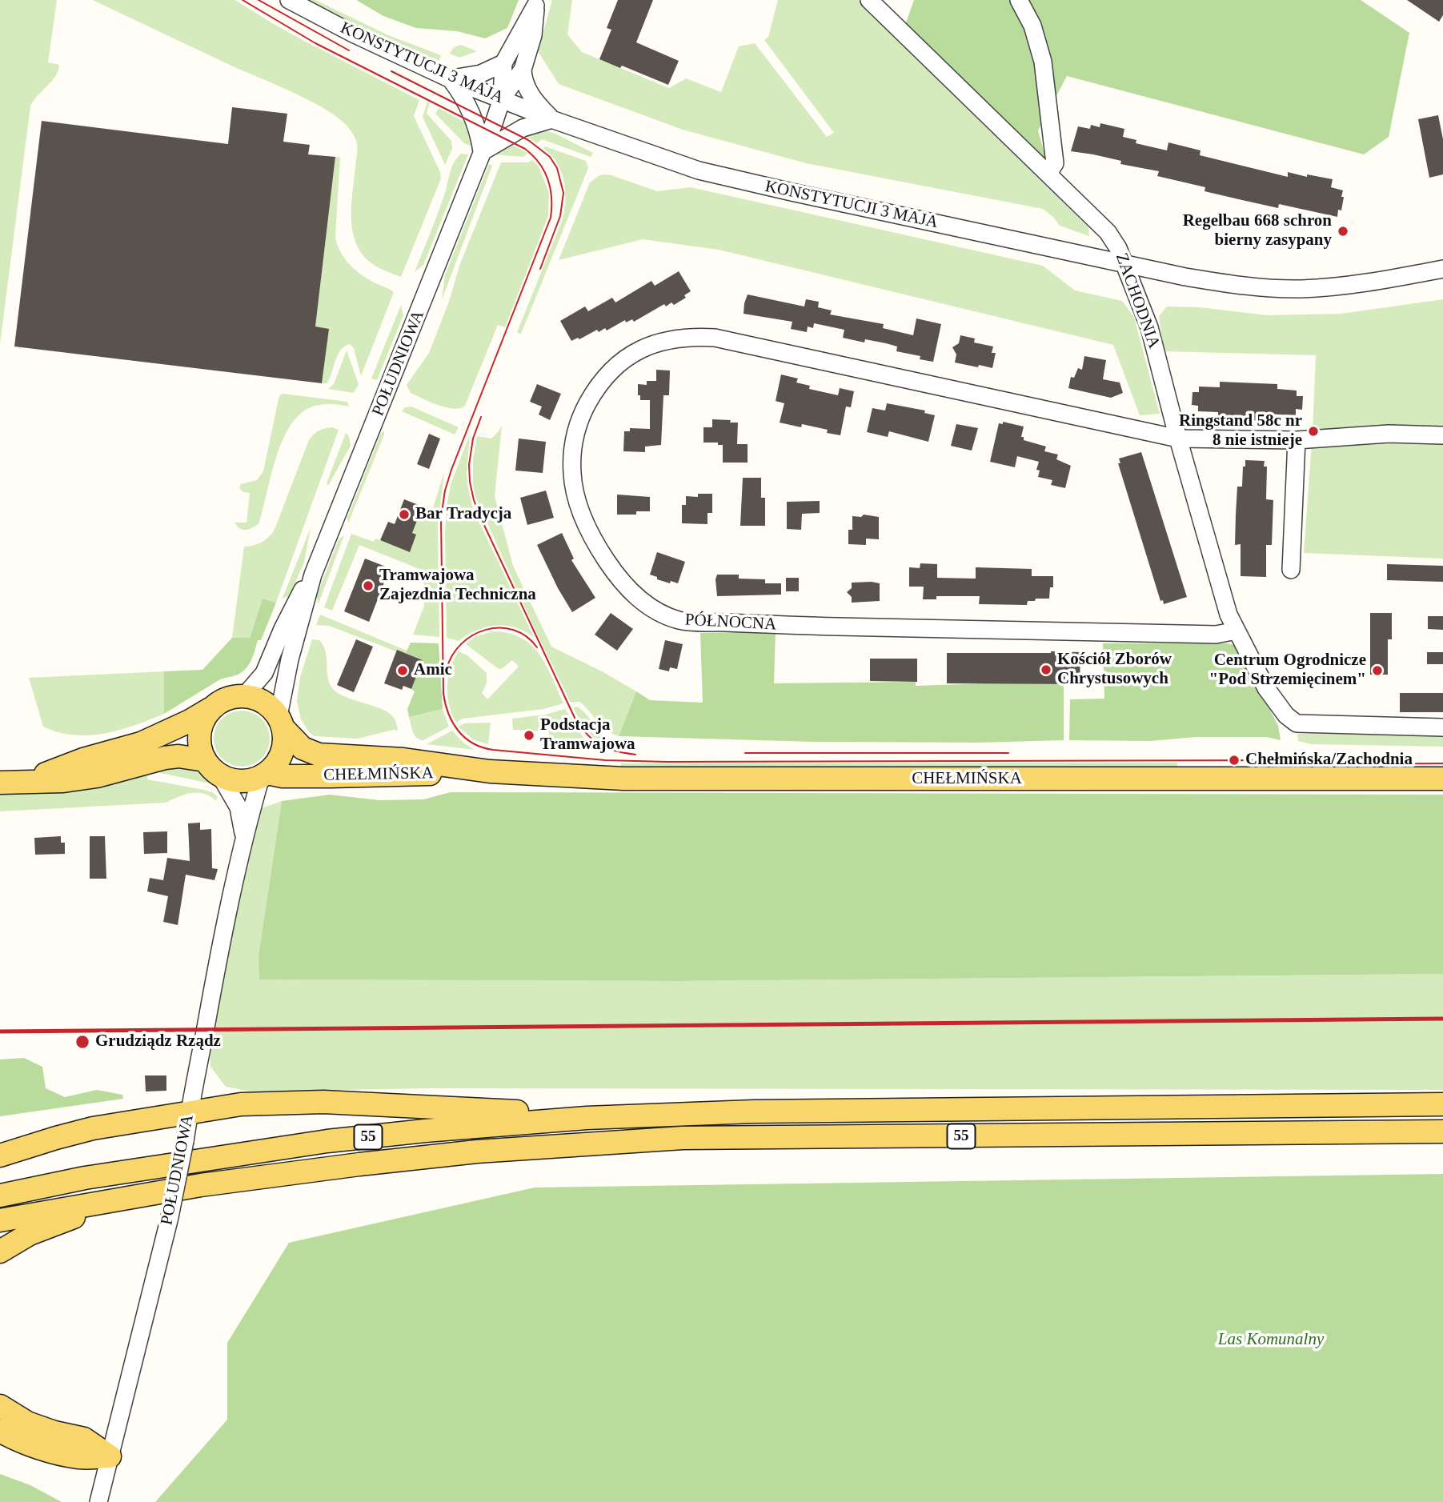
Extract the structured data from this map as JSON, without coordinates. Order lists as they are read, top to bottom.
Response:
{
  "streets": {
    "main road": ["CHEŁMIŃSKA", "55"],
    "street": [
      "KONSTYTUCJI 3 MAJA",
      "ZACHODNIA",
      "POŁUDNIOWA",
      "PÓŁNOCNA"
    ]
  },
  "crossings": [
    ["KONSTYTUCJI 3 MAJA", "ZACHODNIA"],
    ["KONSTYTUCJI 3 MAJA", "POŁUDNIOWA"],
    ["ZACHODNIA", "PÓŁNOCNA"],
    ["POŁUDNIOWA", "CHEŁMIŃSKA"]
  ],
  "parks": ["Las Komunalny"],
  "places": [
    "Regelbau 668 schron bierny zasypany",
    "Ringstand 58c nr 8 nie istnieje",
    "Bar Tradycja",
    "Tramwajowa Zajezdnia Techniczna",
    "Kościół Zborów Chrystusowych",
    "Amic",
    "Centrum Ogrodnicze \"Pod Strzemięcinem\"",
    "Podstacja Tramwajowa",
    "Chełmińska/Zachodnia",
    "Grudziądz Rządz"
  ]
}
